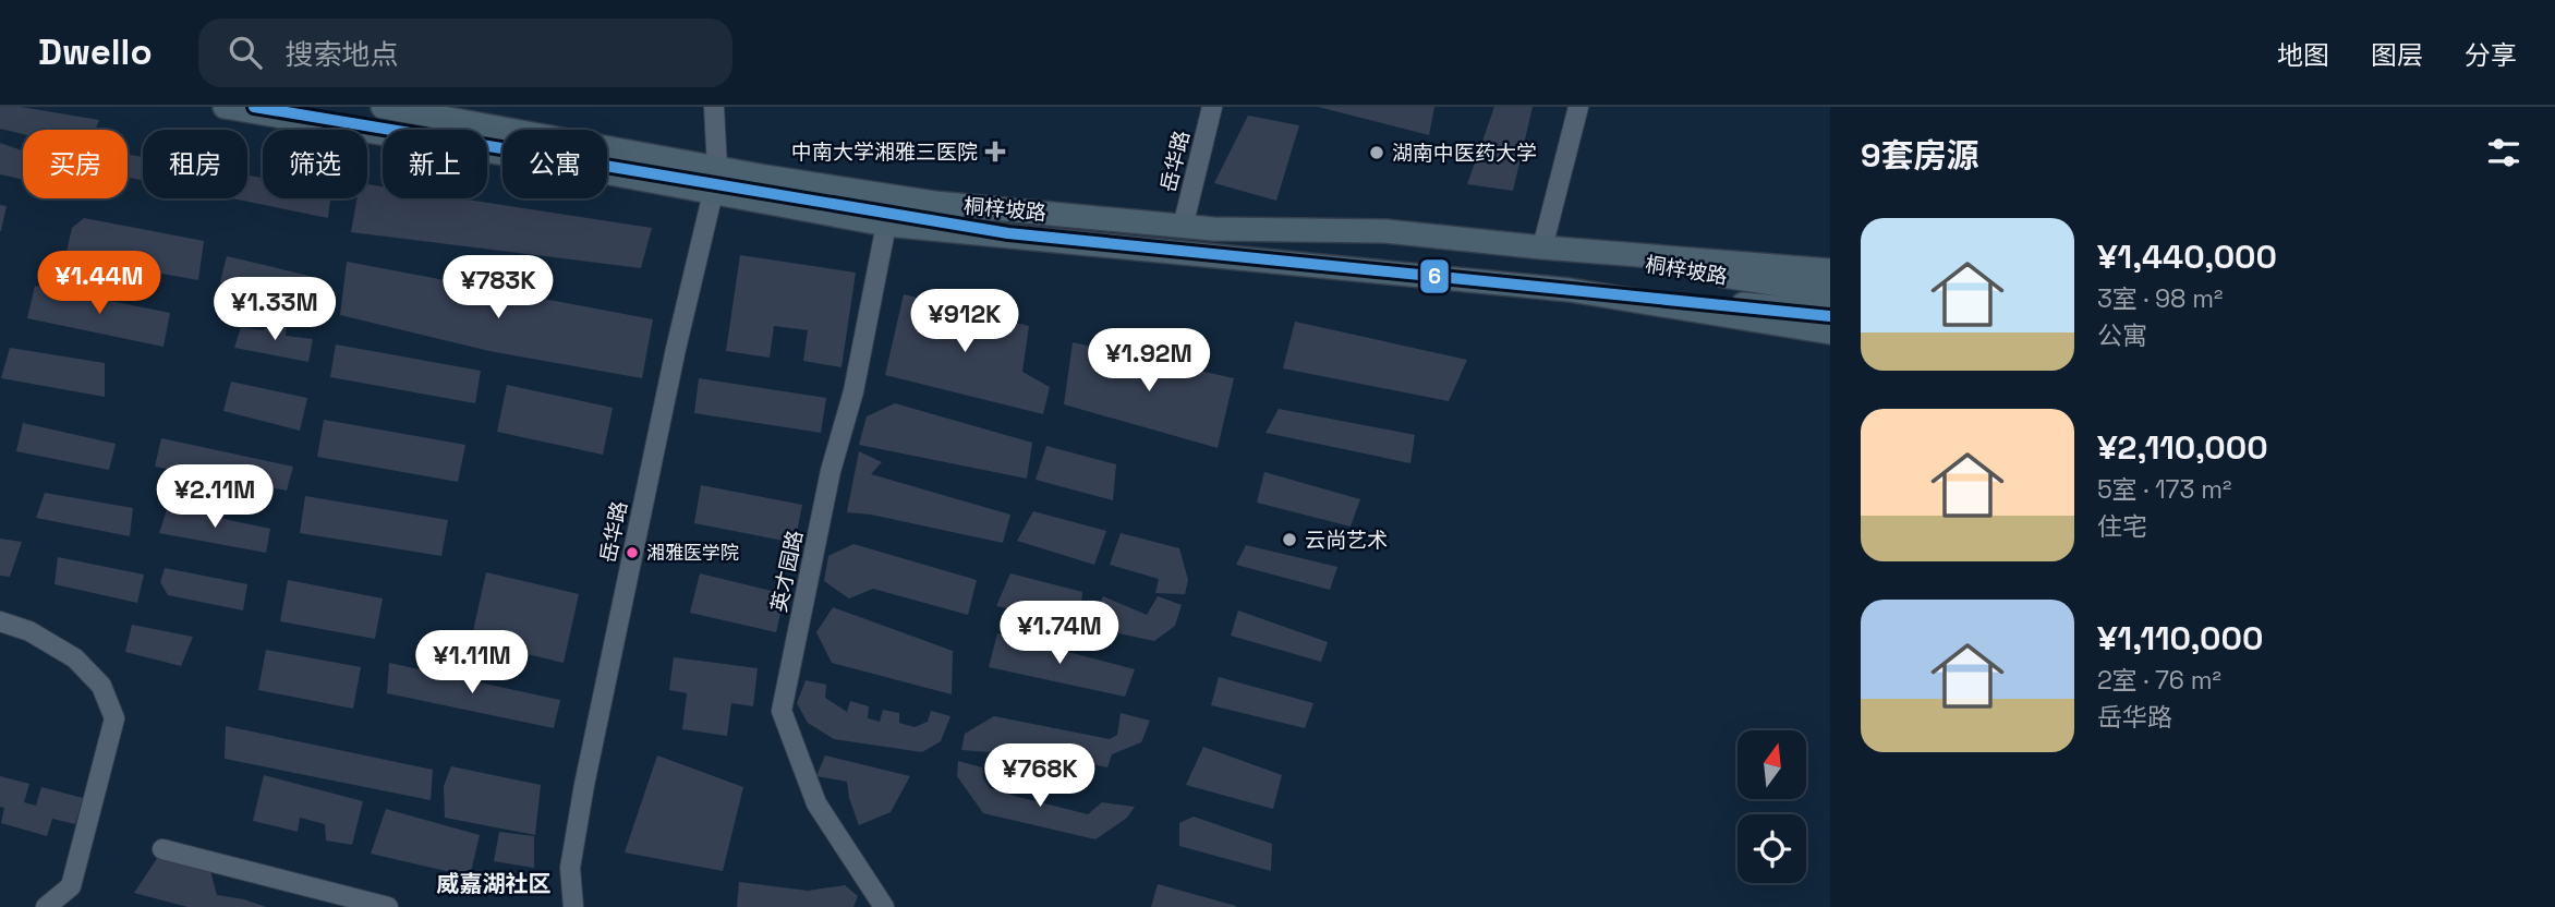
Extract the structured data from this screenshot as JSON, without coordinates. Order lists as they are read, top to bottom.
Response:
{
  "streets": {
    "main road": ["桐梓坡路"],
    "street": ["岳华路", "英才园路"]
  },
  "crossings": [
    ["岳华路", "桐梓坡路"],
    ["桐梓坡路", "英才园路"]
  ],
  "districts": ["威嘉湖社区"],
  "places": {
    "health": ["中南大学湘雅三医院"],
    "other": ["湖南中医药大学", "云尚艺术", "湘雅医学院"]
  },
  "lines": ["transit line 6"],
  "north": "top",
  "page": {
    "header": "Dwello",
    "search": "搜索地点",
    "nav": ["地图", "图层", "分享"],
    "heading": "9套房源",
    "chip": [
      "买房",
      "租房",
      "筛选",
      "新上",
      "公寓"
    ],
    "list": [
      {
        "name": "¥1,440,000",
        "note": "3室 · 98 m² · 公寓"
      },
      {
        "name": "¥2,110,000",
        "note": "5室 · 173 m² · 住宅"
      },
      {
        "name": "¥1,110,000",
        "note": "2室 · 76 m² · 岳华路"
      }
    ],
    "price": [
      "¥1.44M",
      "¥783K",
      "¥1.33M",
      "¥912K",
      "¥1.92M",
      "¥2.11M",
      "¥1.74M",
      "¥1.11M",
      "¥768K"
    ]
  }
}
